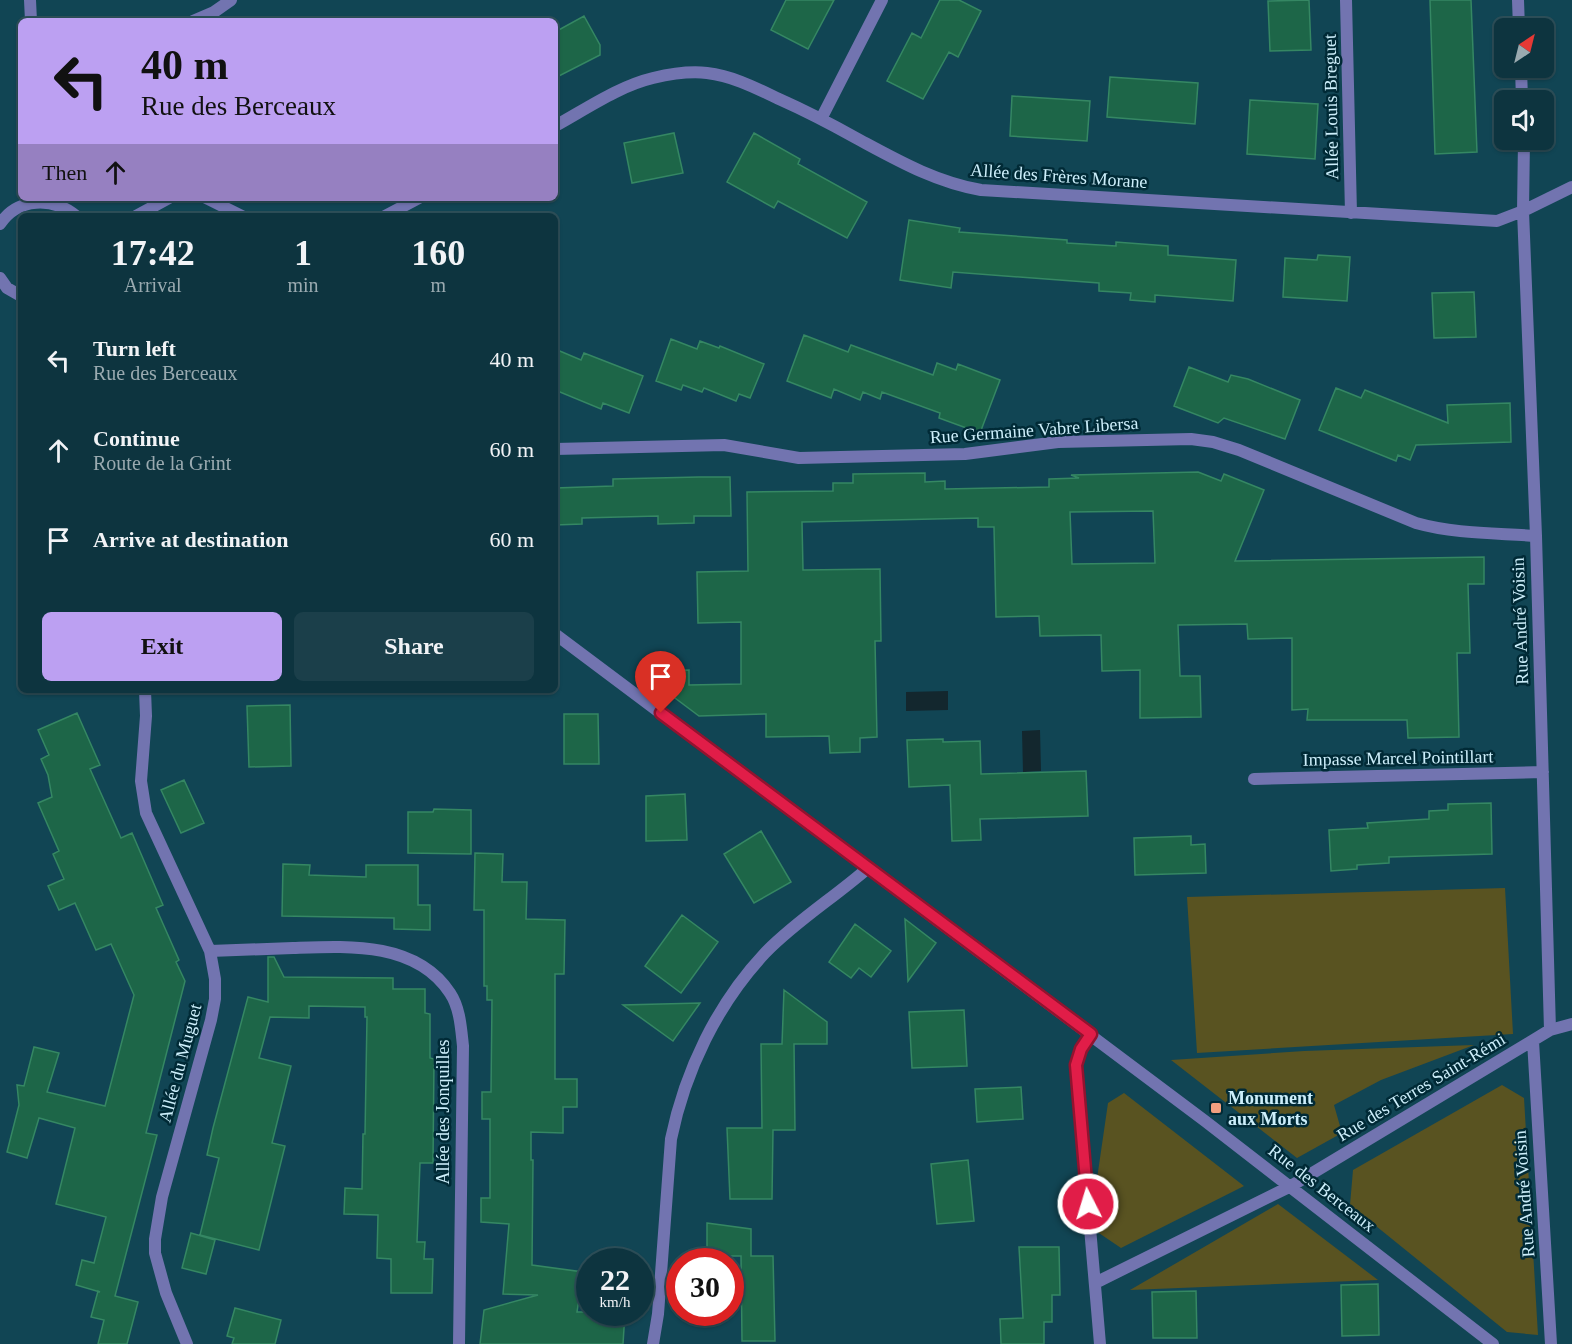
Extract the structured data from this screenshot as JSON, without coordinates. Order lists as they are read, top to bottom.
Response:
{
  "streets": {
    "street": [
      "Allée Louis Breguet",
      "Allée des Frères Morane",
      "Rue Germaine Vabre Libersa",
      "Rue André Voisin",
      "Impasse Marcel Pointillart",
      "Allée du Muguet",
      "Rue des Terres Saint-Rémi",
      "Allée des Jonquilles",
      "Rue des Berceaux"
    ]
  },
  "crossings": [
    ["Allée Louis Breguet", "Allée des Frères Morane"],
    ["Allée des Frères Morane", "Rue André Voisin"],
    ["Rue Germaine Vabre Libersa", "Rue André Voisin"],
    ["Rue André Voisin", "Impasse Marcel Pointillart"],
    ["Rue André Voisin", "Rue des Terres Saint-Rémi"],
    ["Allée du Muguet", "Allée des Jonquilles"],
    ["Rue des Terres Saint-Rémi", "Rue des Berceaux"]
  ],
  "places": {
    "transit": ["Monument aux Morts"]
  },
  "north": "top right",
  "page": {
    "turn": ["40 m", "Rue des Berceaux"],
    "then": "Then",
    "eta": [
      "17:42",
      "Arrival",
      "1",
      "min",
      "160",
      "m"
    ],
    "list": [
      {
        "name": "Turn left",
        "note": "Rue des Berceaux",
        "value": "40 m"
      },
      {
        "name": "Continue",
        "note": "Route de la Grint",
        "value": "60 m"
      },
      {
        "name": "Arrive at destination",
        "value": "60 m"
      }
    ],
    "buttons": ["Exit", "Share"],
    "speed": "22 km/h",
    "limit": "30"
  }
}
